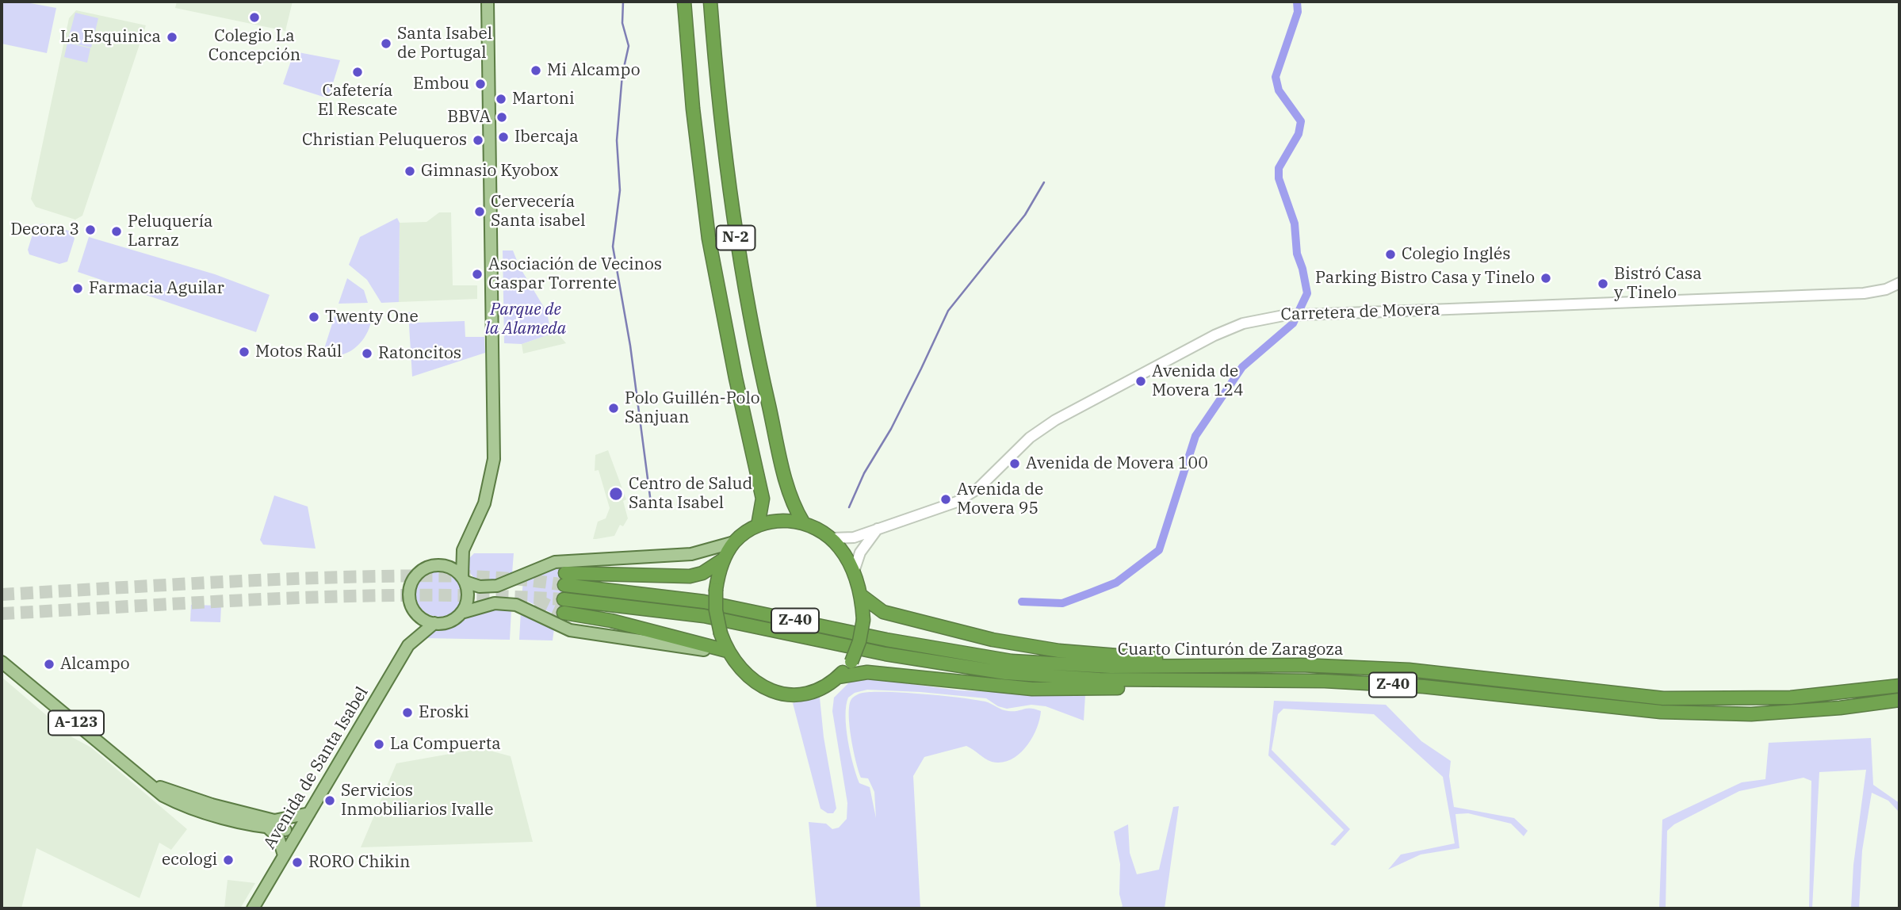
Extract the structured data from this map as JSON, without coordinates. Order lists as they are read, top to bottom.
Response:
{
  "streets": {
    "highway": ["N-2", "Z-40", "Cuarto Cinturón de Zaragoza"],
    "main road": ["Carretera de Movera", "A-123", "Avenida de Santa Isabel"]
  },
  "crossings": [
    ["N-2", "Carretera de Movera"],
    ["N-2", "Cuarto Cinturón de Zaragoza"],
    ["Carretera de Movera", "Cuarto Cinturón de Zaragoza"],
    ["A-123", "Avenida de Santa Isabel"]
  ],
  "parks": ["Parque de la Alameda"],
  "places": [
    "Colegio La Concepción",
    "La Esquinica",
    "Santa Isabel de Portugal",
    "Mi Alcampo",
    "Cafetería El Rescate",
    "Embou",
    "Martoni",
    "BBVA",
    "Ibercaja",
    "Christian Peluqueros",
    "Gimnasio Kyobox",
    "Cervecería Santa isabel",
    "Decora 3",
    "Peluquería Larraz",
    "Colegio Inglés",
    "Asociación de Vecinos Gaspar Torrente",
    "Parking Bistro Casa y Tinelo",
    "Bistró Casa y Tinelo",
    "Farmacia Aguilar",
    "Twenty One",
    "Motos Raúl",
    "Ratoncitos",
    "Avenida de Movera 124",
    "Polo Guillén-Polo Sanjuan",
    "Avenida de Movera 100",
    "Centro de Salud Santa Isabel",
    "Avenida de Movera 95",
    "Alcampo",
    "Eroski",
    "La Compuerta",
    "Servicios Inmobiliarios Ivalle",
    "ecologi",
    "RORO Chikin"
  ]
}
